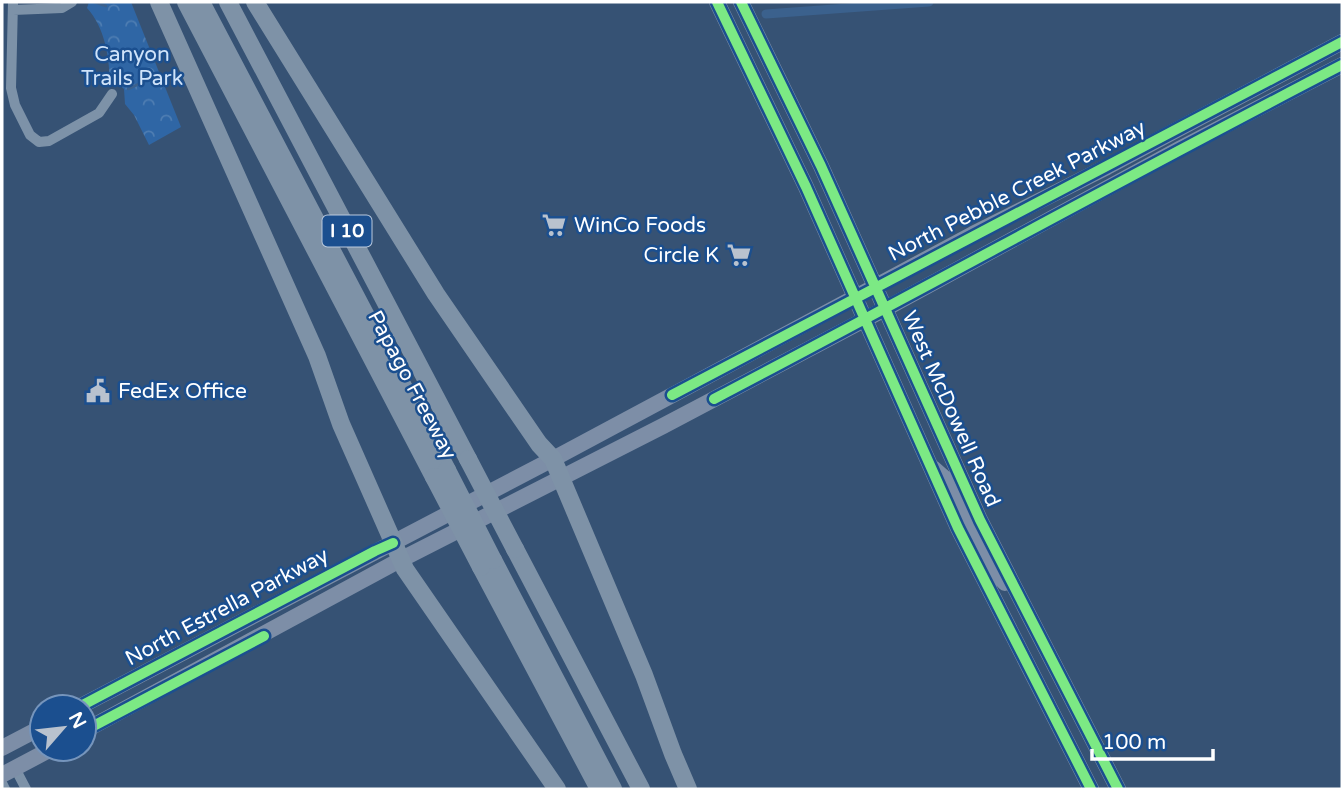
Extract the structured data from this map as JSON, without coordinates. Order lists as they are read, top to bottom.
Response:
{
  "streets": {
    "highway": ["I 10", "Papago Freeway"],
    "main road": ["North Pebble Creek Parkway", "West McDowell Road", "North Estrella Parkway"]
  },
  "crossings": [
    ["North Pebble Creek Parkway", "West McDowell Road"],
    ["North Pebble Creek Parkway", "North Estrella Parkway"]
  ],
  "parks": ["Canyon Trails Park"],
  "places": {
    "supermarket": ["WinCo Foods", "Circle K"],
    "public building": ["FedEx Office"]
  },
  "scale_bar": "100 m",
  "north": "top right"
}
